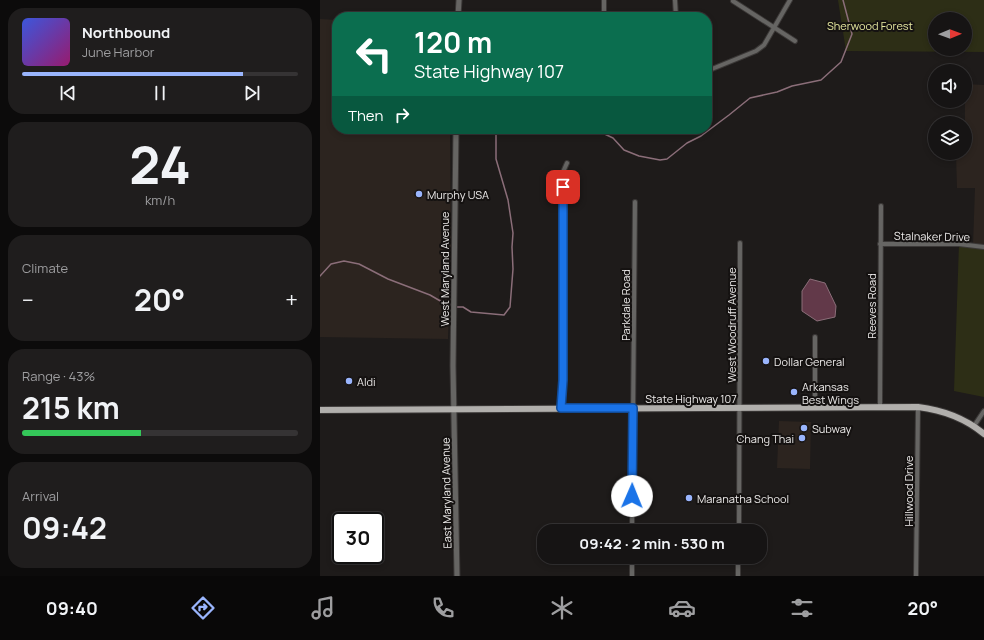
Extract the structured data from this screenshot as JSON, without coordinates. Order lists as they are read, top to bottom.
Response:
{
  "streets": {
    "main road": ["State Highway 107"],
    "street": [
      "Stalnaker Drive",
      "West Maryland Avenue",
      "Parkdale Road",
      "Reeves Road",
      "West Woodruff Avenue",
      "Hillwood Drive",
      "East Maryland Avenue"
    ]
  },
  "crossings": [
    ["Stalnaker Drive", "Reeves Road"],
    ["West Maryland Avenue", "State Highway 107"],
    ["West Maryland Avenue", "East Maryland Avenue"],
    ["Parkdale Road", "State Highway 107"],
    ["Reeves Road", "State Highway 107"],
    ["West Woodruff Avenue", "State Highway 107"],
    ["State Highway 107", "Hillwood Drive"],
    ["State Highway 107", "East Maryland Avenue"]
  ],
  "parks": ["Sherwood Forest"],
  "places": [
    "Murphy USA",
    "Dollar General",
    "Aldi",
    "Arkansas Best Wings",
    "Subway",
    "Chang Thai",
    "Maranatha School"
  ],
  "north": "right",
  "page": {
    "turn": ["120 m", "State Highway 107"],
    "song": ["Northbound", "June Harbor"],
    "then": "Then",
    "tile": [
      ["24", "km/h"],
      "Climate",
      ["Range · 43%", "215 km"],
      ["Arrival", "09:42"]
    ],
    "heat": ["−", "20°", "+"],
    "limit": "30",
    "trip": "09:42 · 2 min · 530 m",
    "tabs": ["09:40", "20°"]
  }
}
